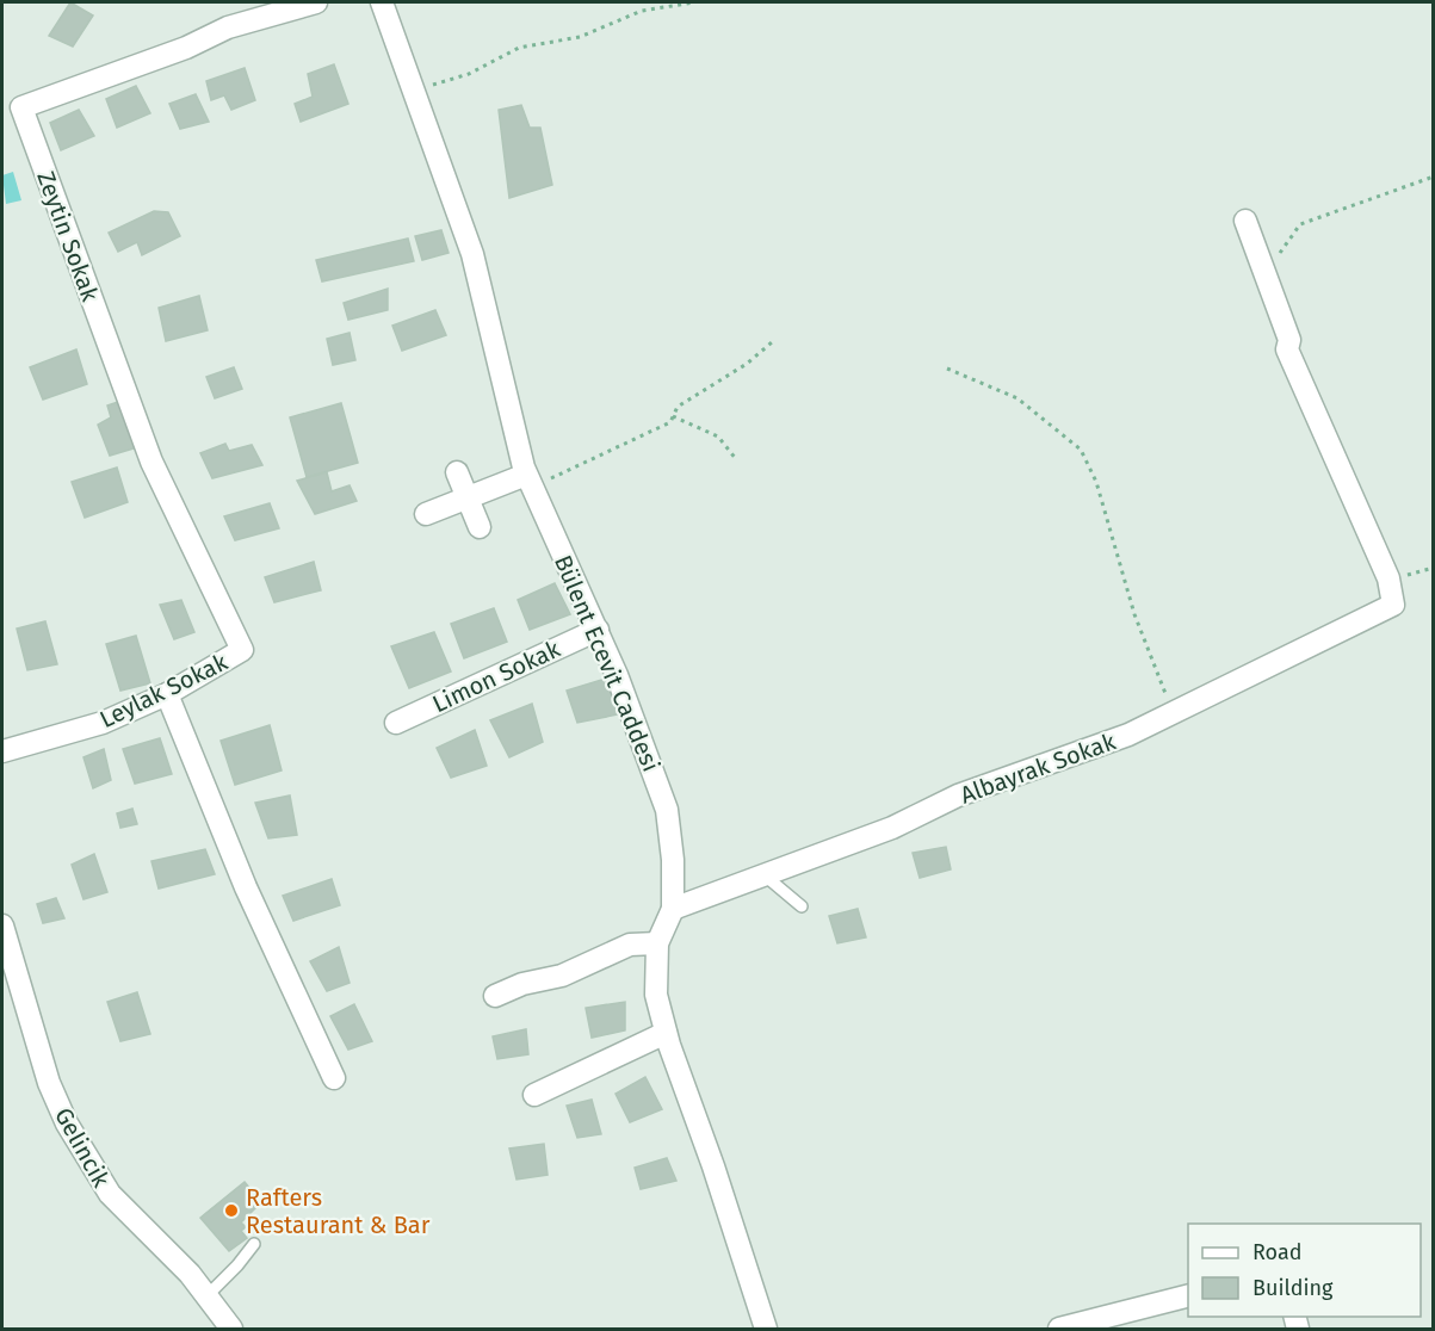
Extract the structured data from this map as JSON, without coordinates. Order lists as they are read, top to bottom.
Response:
{
  "streets": {
    "street": [
      "Zeytin Sokak",
      "Bülent Ecevit Caddesi",
      "Limon Sokak",
      "Leylak Sokak",
      "Albayrak Sokak",
      "Gelincik"
    ]
  },
  "crossings": [
    ["Zeytin Sokak", "Leylak Sokak"],
    ["Bülent Ecevit Caddesi", "Limon Sokak"],
    ["Bülent Ecevit Caddesi", "Albayrak Sokak"]
  ],
  "places": ["Rafters Restaurant & Bar"],
  "legend": ["Road", "Building"]
}
